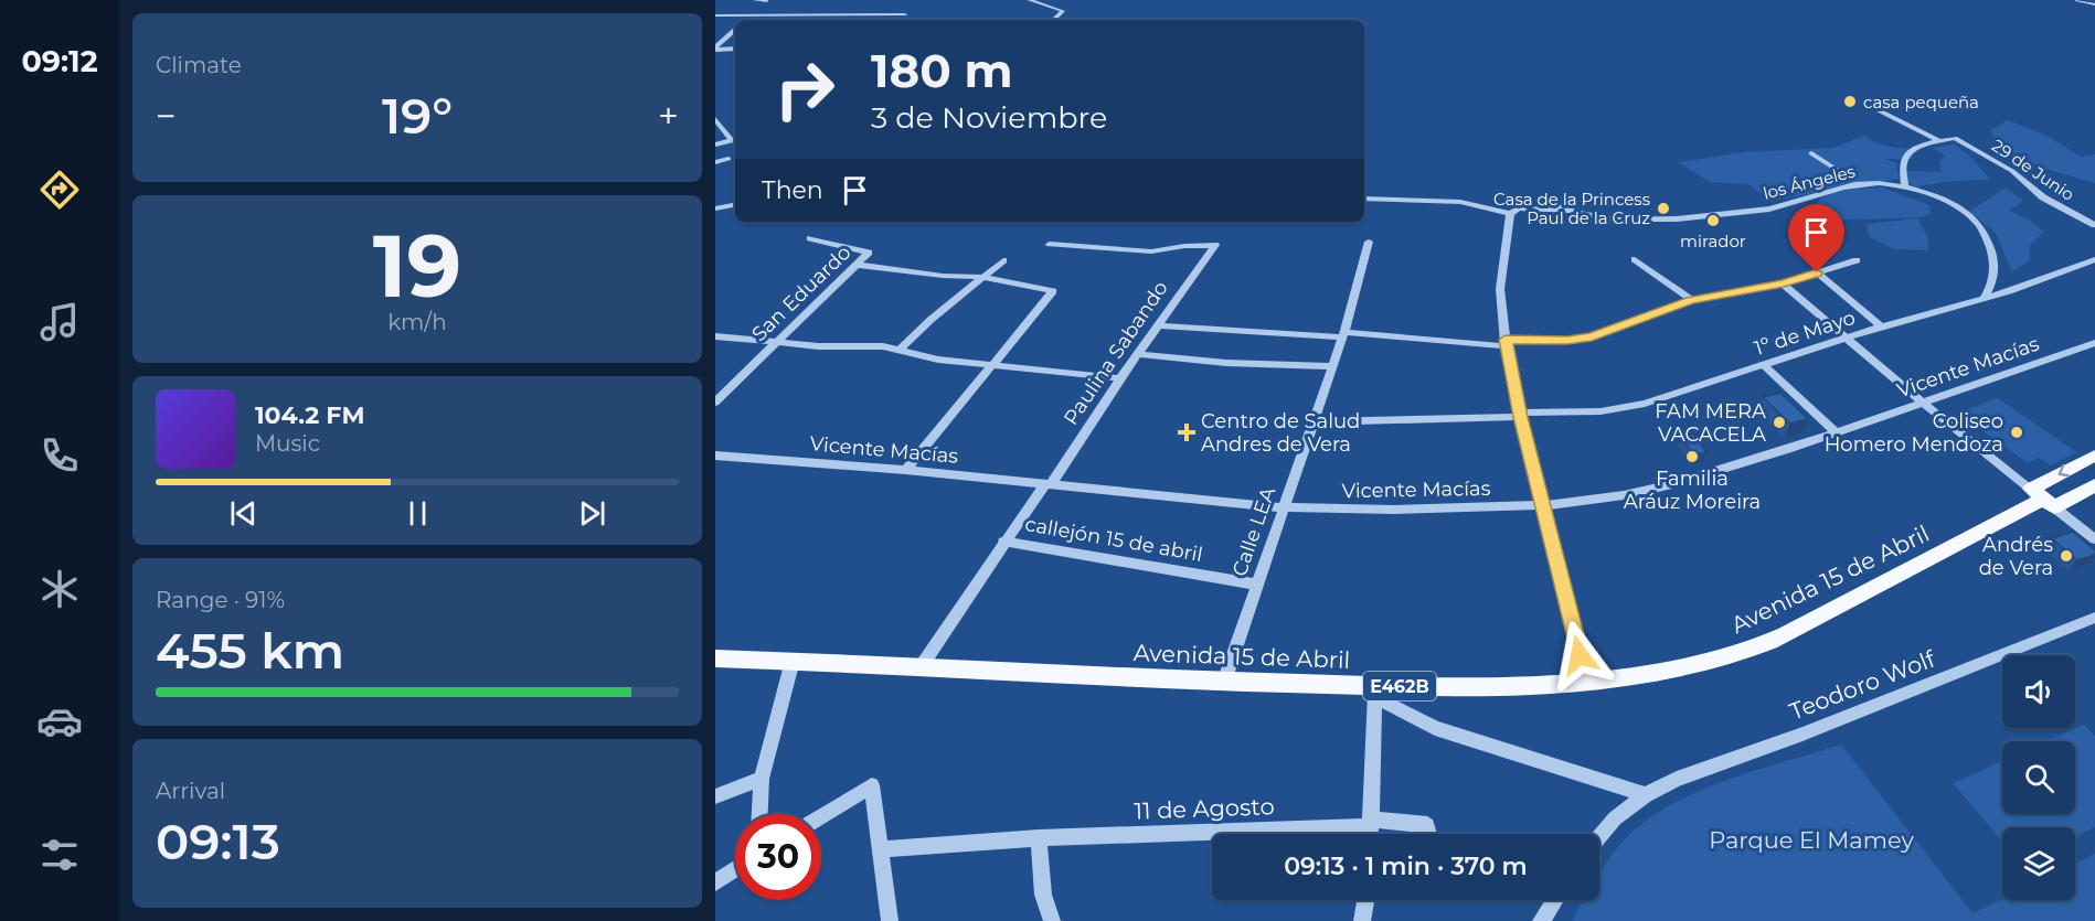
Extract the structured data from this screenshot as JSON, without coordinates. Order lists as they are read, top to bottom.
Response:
{
  "streets": {
    "main road": ["Avenida 15 de Abril", "E462B"],
    "street": [
      "29 de Junio",
      "los Ángeles",
      "San Eduardo",
      "1º de Mayo",
      "Paulina Sabando",
      "Vicente Macías",
      "Calle LEA",
      "callejón 15 de abril",
      "Teodoro Wolf",
      "11 de Agosto"
    ]
  },
  "crossings": [
    ["los Ángeles", "1º de Mayo"],
    ["1º de Mayo", "Calle LEA"],
    ["Paulina Sabando", "Vicente Macías"],
    ["Paulina Sabando", "callejón 15 de abril"],
    ["Paulina Sabando", "Avenida 15 de Abril"],
    ["Vicente Macías", "Calle LEA"],
    ["Calle LEA", "callejón 15 de abril"],
    ["Calle LEA", "Avenida 15 de Abril"]
  ],
  "parks": ["Parque El Mamey"],
  "places": {
    "other": [
      "casa pequeña",
      "Casa de la Princess Paul de la Cruz",
      "mirador",
      "FAM MERA VACACELA",
      "Coliseo Homero Mendoza",
      "Familia Aráuz Moreira",
      "Andrés de Vera"
    ],
    "health": ["Centro de Salud Andres de Vera"]
  },
  "page": {
    "tabs": "09:12",
    "tile": [
      "Climate",
      ["19", "km/h"],
      ["Range · 91%", "455 km"],
      ["Arrival", "09:13"]
    ],
    "turn": ["180 m", "3 de Noviembre"],
    "heat": ["−", "19°", "+"],
    "then": "Then",
    "song": ["104.2 FM", "Music"],
    "limit": "30",
    "trip": "09:13 · 1 min · 370 m"
  }
}
